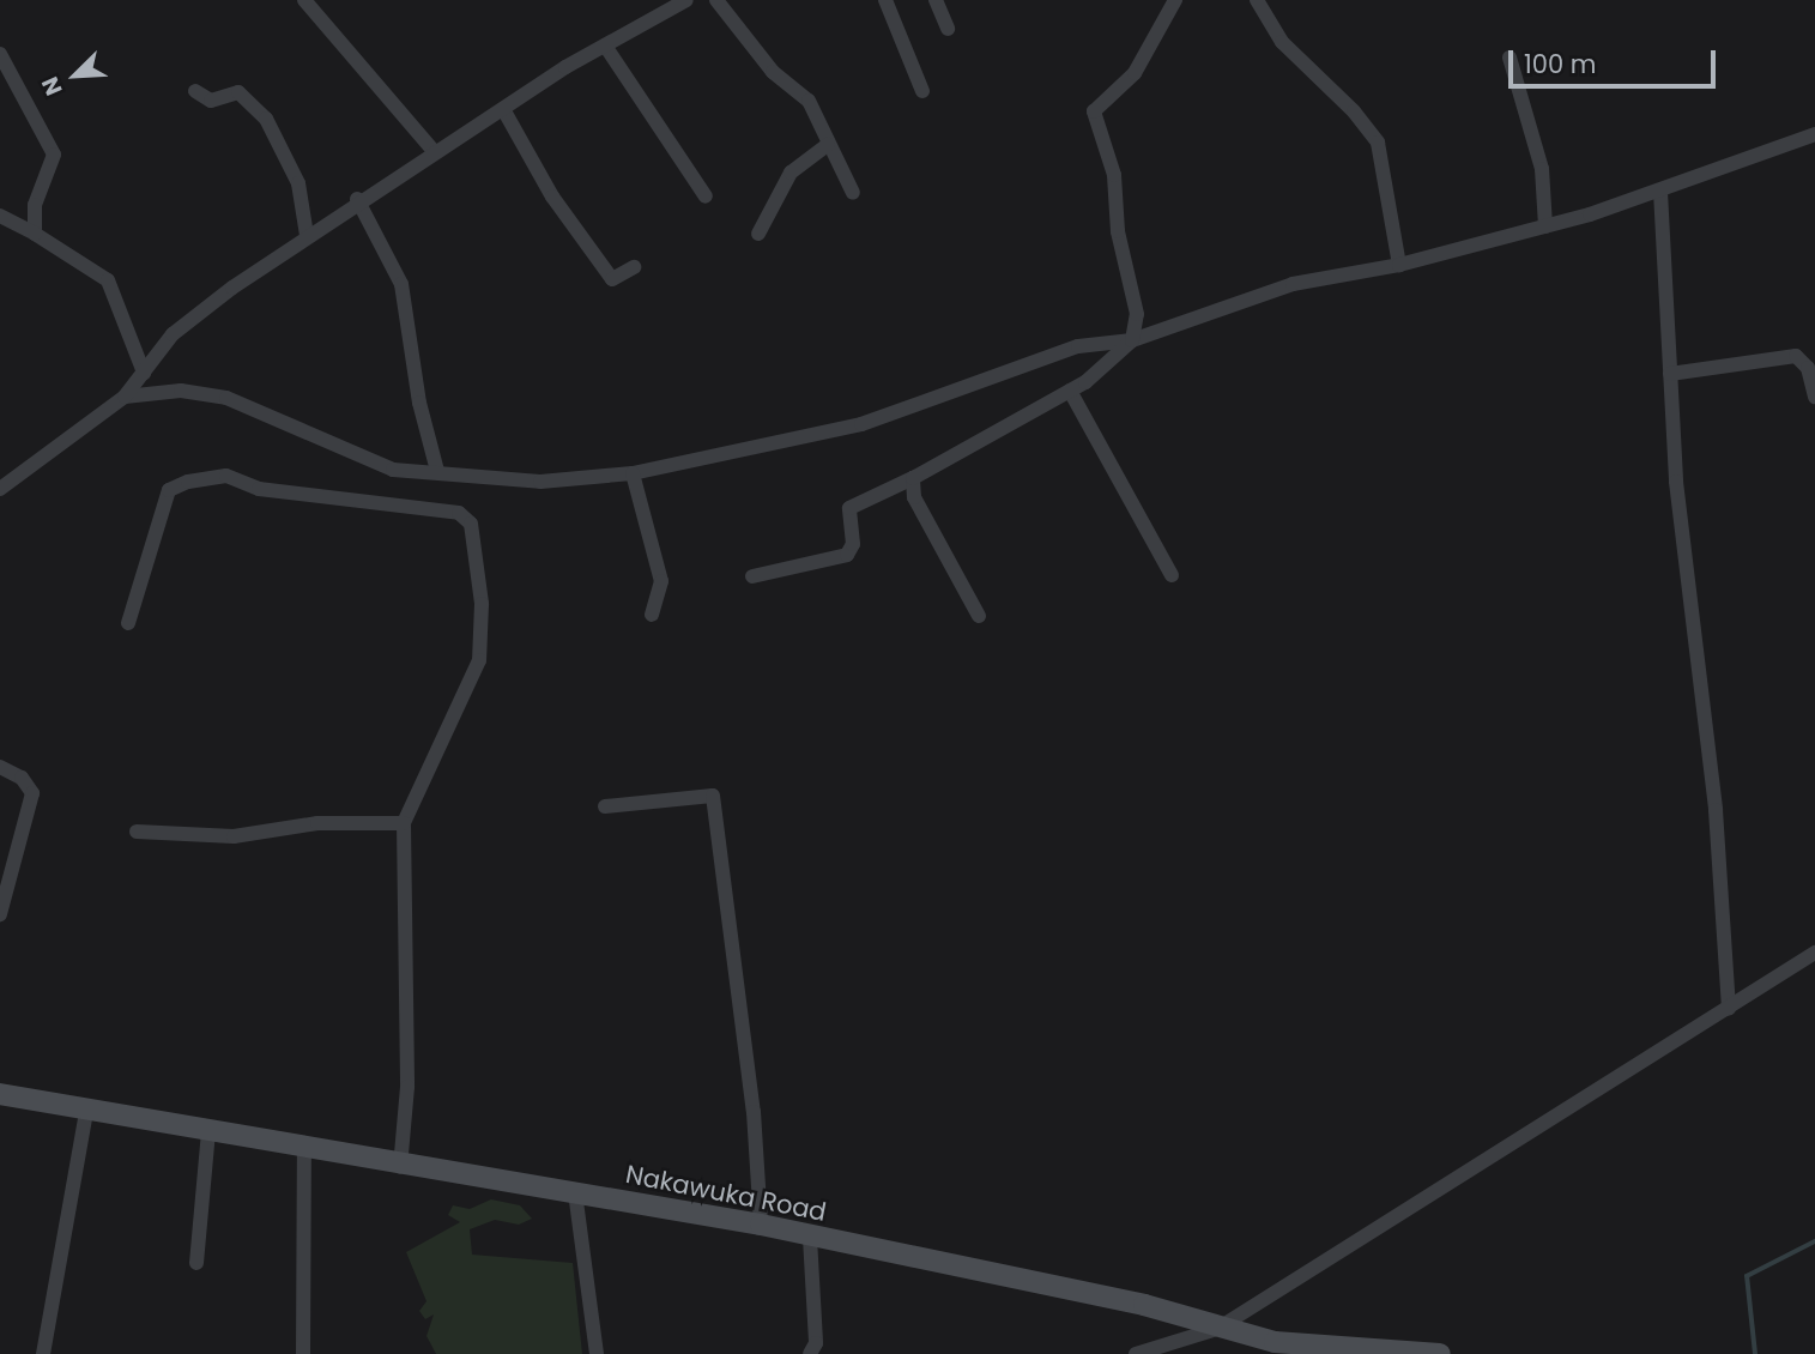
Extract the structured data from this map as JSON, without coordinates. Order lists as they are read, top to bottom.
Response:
{
  "streets": {
    "main road": ["Nakawuka Road"]
  },
  "scale_bar": "100 m",
  "north": "bottom left"
}
